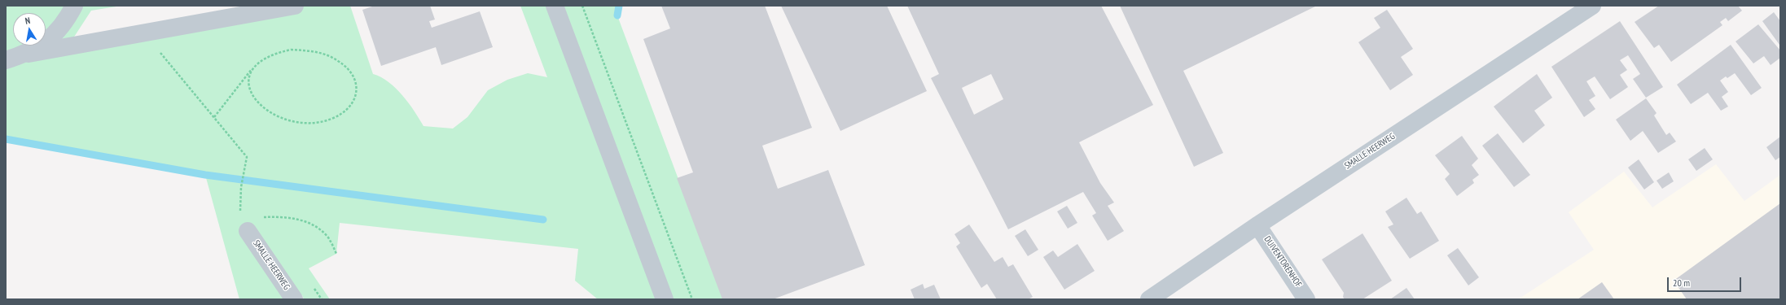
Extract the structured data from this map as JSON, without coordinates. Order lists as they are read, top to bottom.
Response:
{
  "streets": {
    "street": ["SMALLE HEERWEG", "DUIVENTORENHOF"]
  },
  "crossings": [
    ["SMALLE HEERWEG", "DUIVENTORENHOF"]
  ],
  "scale_bar": "20 m",
  "north": "top"
}
